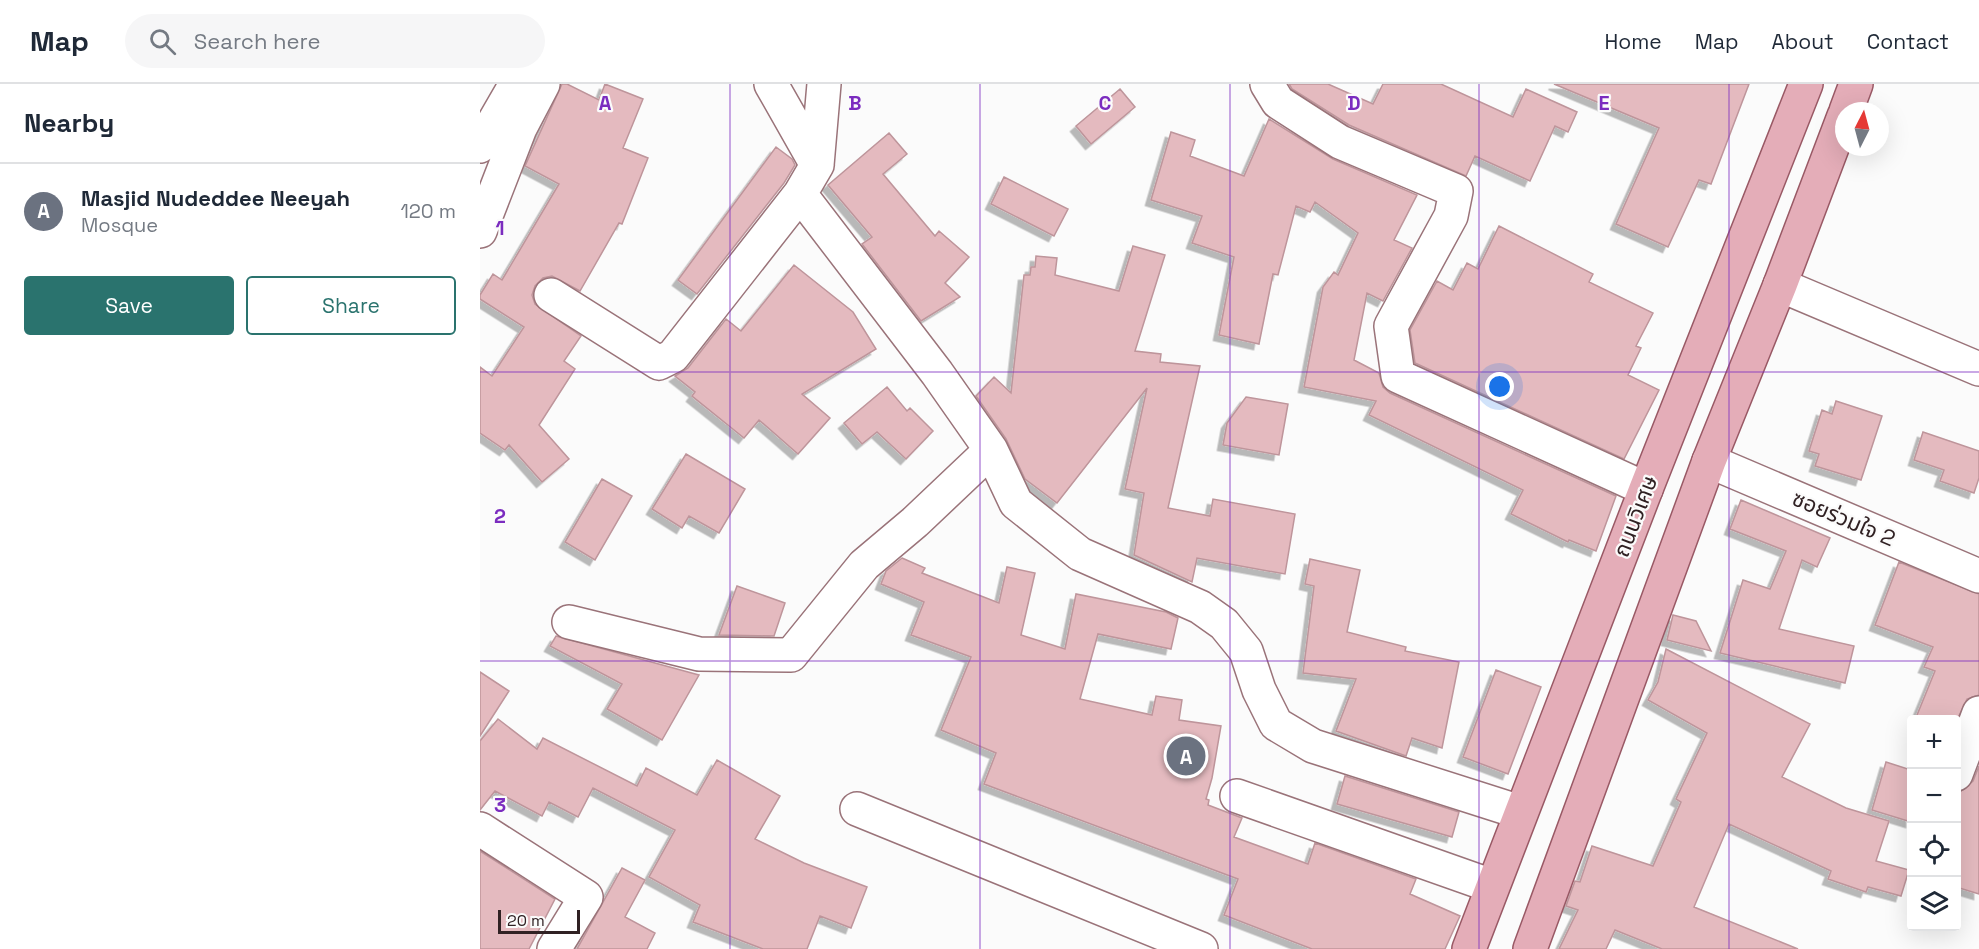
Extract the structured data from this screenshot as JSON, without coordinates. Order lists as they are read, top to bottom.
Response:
{
  "streets": {
    "main road": ["ถนนวิเศษ"],
    "street": ["ซอยร่วมใจ 2"]
  },
  "scale_bar": "20 m",
  "north": "top",
  "page": {
    "header": "Map",
    "search": "Search here",
    "nav": [
      "Home",
      "Map",
      "About",
      "Contact"
    ],
    "heading": "Nearby",
    "list": [
      {
        "mark": "A",
        "name": "Masjid Nudeddee Neeyah",
        "note": "Mosque",
        "value": "120 m"
      }
    ],
    "buttons": ["Save", "Share"],
    "map_buttons": ["+", "−"],
    "pins": "A",
    "scale": "20 m"
  },
  "grid": {
    "columns": [
      "A",
      "B",
      "C",
      "D",
      "E"
    ],
    "rows": ["1", "2", "3"]
  }
}
